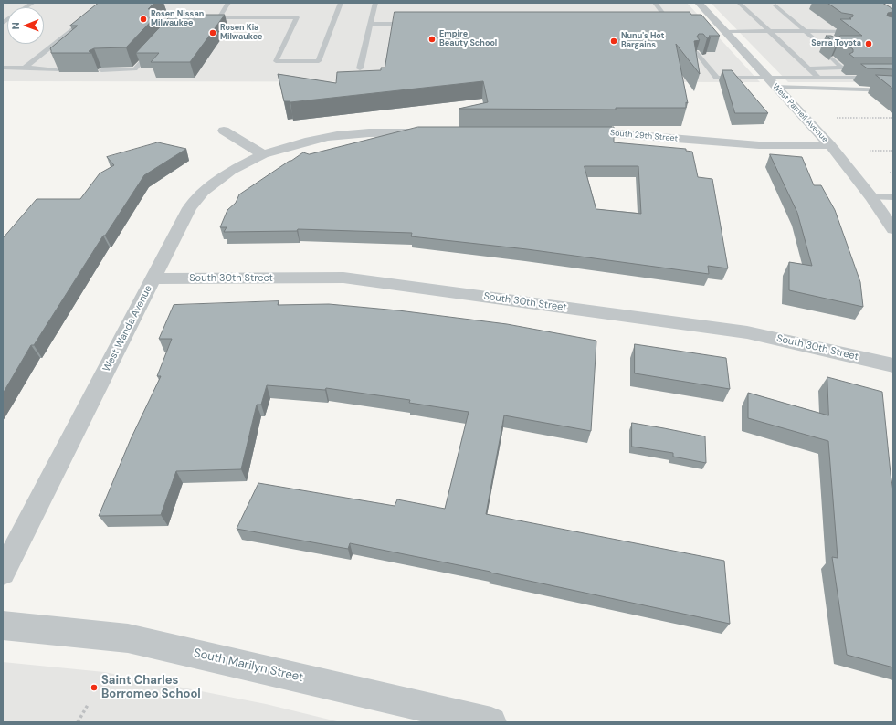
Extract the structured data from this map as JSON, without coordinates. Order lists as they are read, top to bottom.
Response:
{
  "streets": {
    "street": [
      "West Parnell Avenue",
      "South 29th Street",
      "South 30th Street",
      "West Wanda Avenue",
      "South Marilyn Street"
    ]
  },
  "crossings": [
    ["West Parnell Avenue", "South 29th Street"],
    ["South 30th Street", "West Wanda Avenue"]
  ],
  "places": [
    "Rosen Nissan Milwaukee",
    "Rosen Kia Milwaukee",
    "Empire Beauty School",
    "Nunu's Hot Bargains",
    "Serra Toyota",
    "Saint Charles Borromeo School"
  ],
  "north": "left"
}
